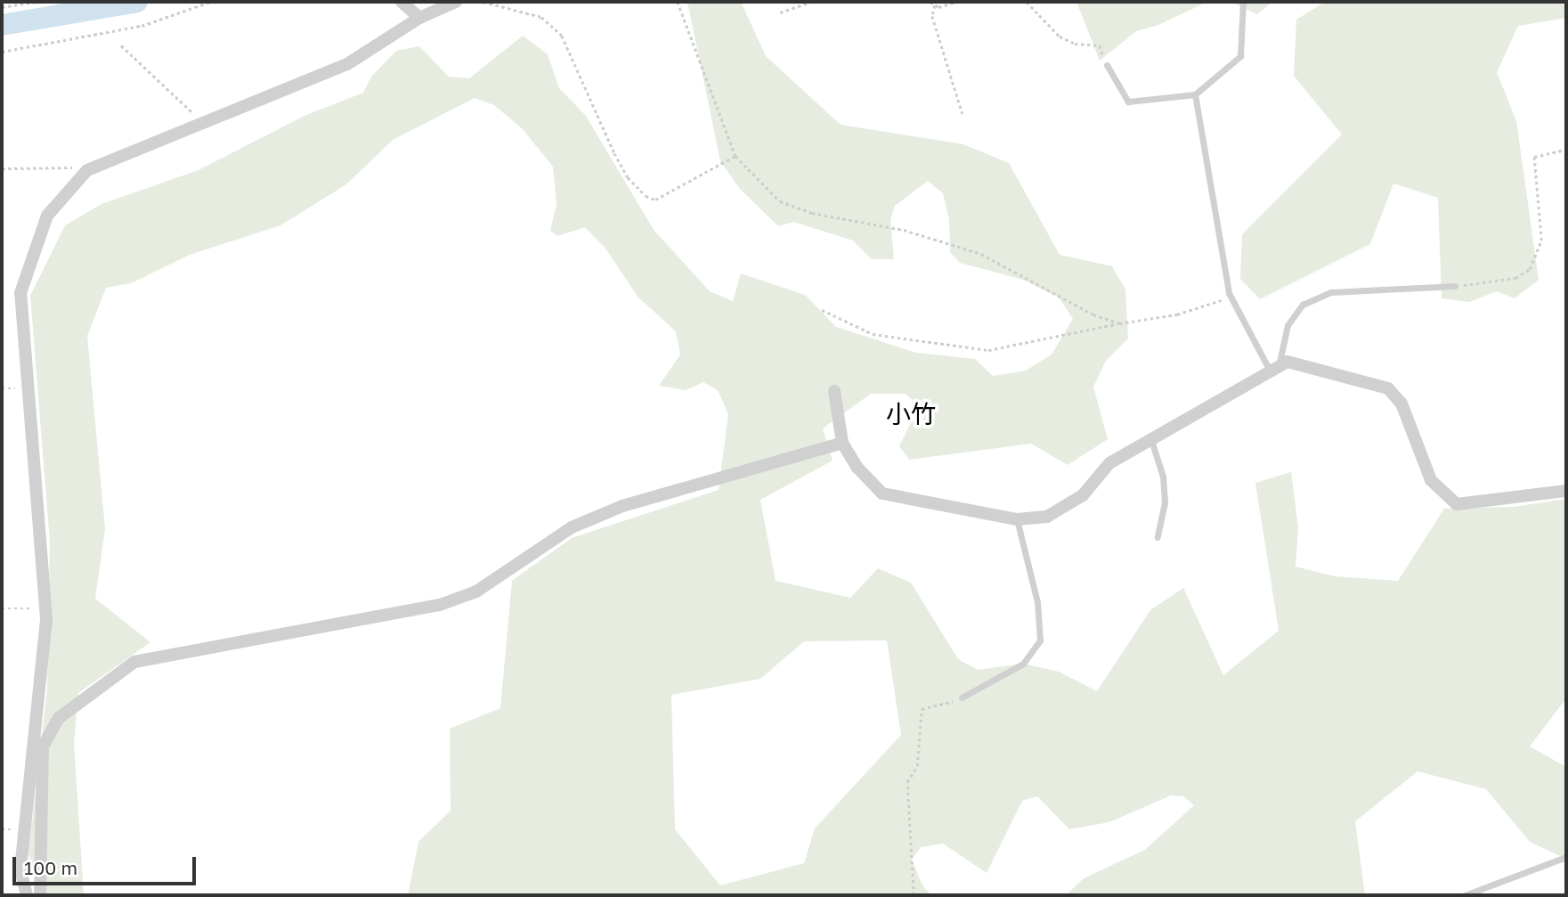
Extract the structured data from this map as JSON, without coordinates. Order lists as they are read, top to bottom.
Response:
{
  "districts": ["小竹"],
  "scale_bar": "100 m"
}
